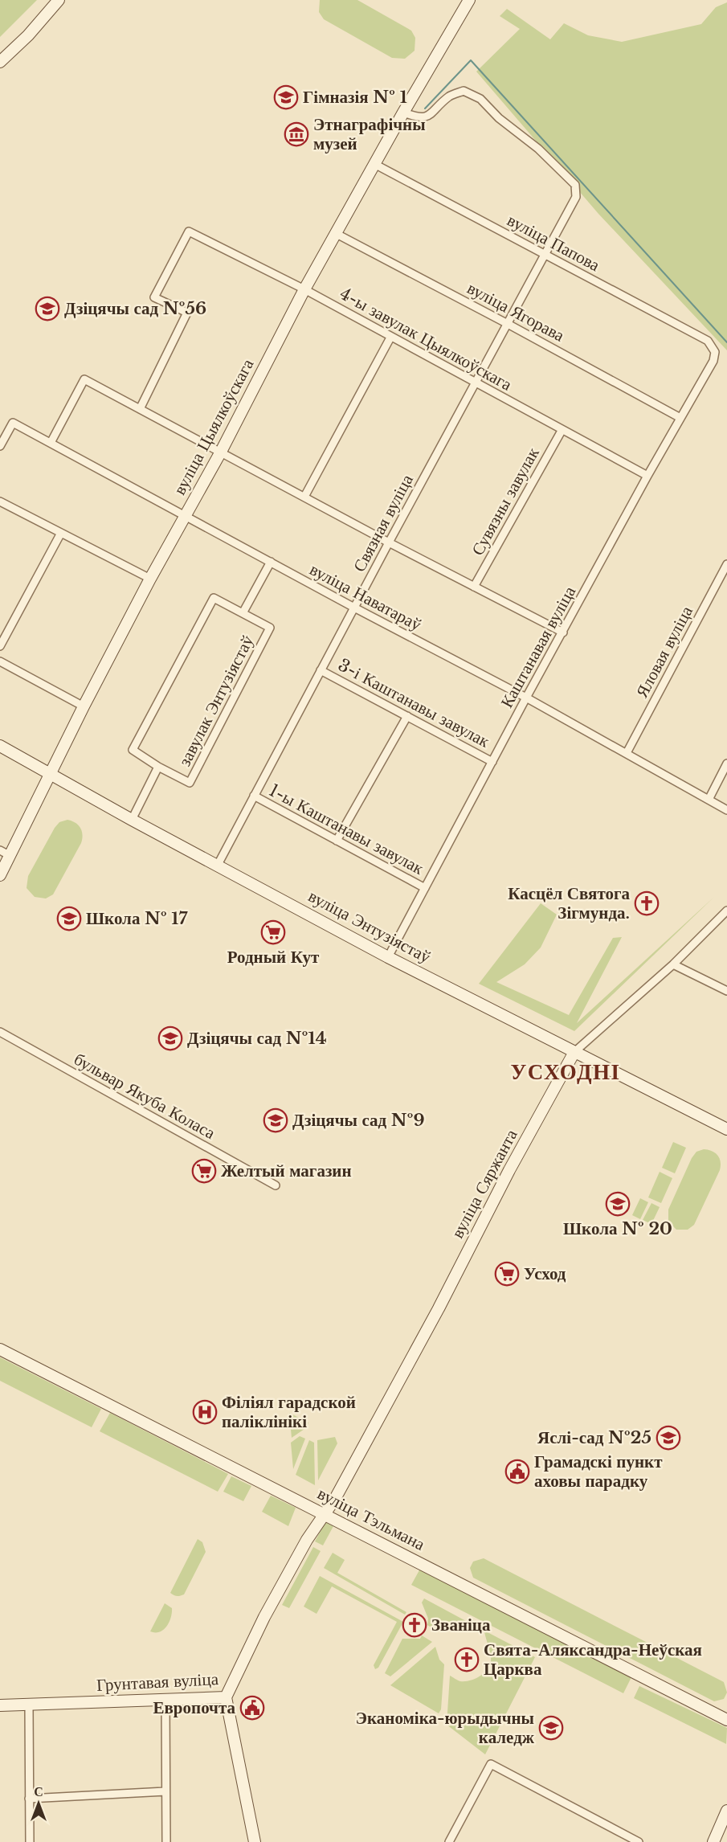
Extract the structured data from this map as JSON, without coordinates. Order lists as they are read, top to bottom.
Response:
{
  "streets": {
    "main road": [
      "вуліца Цыялкоўскага",
      "вуліца Энтузіястаў",
      "вуліца Сяржанта",
      "вуліца Тэльмана",
      "Грунтавая вуліца"
    ],
    "street": [
      "вуліца Папова",
      "вуліца Ягорава",
      "4-ы завулак Цыялкоўскага",
      "Сувязны завулак",
      "Связная вуліца",
      "вуліца Наватараў",
      "Каштанавая вуліца",
      "Яловая вуліца",
      "завулак Энтузіястаў",
      "3-і Каштанавы завулак",
      "1-ы Каштанавы завулак",
      "бульвар Якуба Коласа"
    ]
  },
  "crossings": [
    ["вуліца Папова", "вуліца Цыялкоўскага"],
    ["вуліца Папова", "Связная вуліца"],
    ["вуліца Папова", "Каштанавая вуліца"],
    ["вуліца Ягорава", "вуліца Цыялкоўскага"],
    ["вуліца Ягорава", "Связная вуліца"],
    ["вуліца Ягорава", "Каштанавая вуліца"],
    ["4-ы завулак Цыялкоўскага", "вуліца Цыялкоўскага"],
    ["4-ы завулак Цыялкоўскага", "Сувязны завулак"],
    ["4-ы завулак Цыялкоўскага", "Связная вуліца"],
    ["4-ы завулак Цыялкоўскага", "Каштанавая вуліца"],
    ["вуліца Цыялкоўскага", "Связная вуліца"],
    ["вуліца Цыялкоўскага", "вуліца Наватараў"],
    ["вуліца Цыялкоўскага", "вуліца Энтузіястаў"],
    ["Связная вуліца", "вуліца Наватараў"],
    ["Связная вуліца", "3-і Каштанавы завулак"],
    ["Связная вуліца", "1-ы Каштанавы завулак"],
    ["Связная вуліца", "вуліца Энтузіястаў"],
    ["вуліца Наватараў", "Каштанавая вуліца"],
    ["вуліца Наватараў", "Яловая вуліца"],
    ["вуліца Наватараў", "завулак Энтузіястаў"],
    ["Каштанавая вуліца", "3-і Каштанавы завулак"],
    ["Каштанавая вуліца", "1-ы Каштанавы завулак"],
    ["Каштанавая вуліца", "вуліца Энтузіястаў"],
    ["завулак Энтузіястаў", "вуліца Энтузіястаў"],
    ["вуліца Энтузіястаў", "вуліца Сяржанта"],
    ["вуліца Сяржанта", "вуліца Тэльмана"],
    ["вуліца Сяржанта", "Грунтавая вуліца"],
    ["вуліца Тэльмана", "Грунтавая вуліца"]
  ],
  "districts": ["УСХОДНІ"],
  "places": {
    "school or university": [
      "Гімназія № 1",
      "Дзіцячы сад №56",
      "Школа № 17",
      "Дзіцячы сад №14",
      "Дзіцячы сад №9",
      "Школа № 20",
      "Яслі-сад №25",
      "Эканоміка-юрыдычны каледж"
    ],
    "museum": ["Этнаграфічны музей"],
    "church": ["Касцёл Святога Зігмунда.", "Званіца", "Свята-Аляксандра-Неўская Царква"],
    "supermarket": ["Родный Кут", "Желтый магазин", "Усход"],
    "hospital": ["Філіял гарадской паліклінікі"],
    "public building": ["Грамадскі пункт аховы парадку", "Европочта"]
  },
  "north": "top"
}
